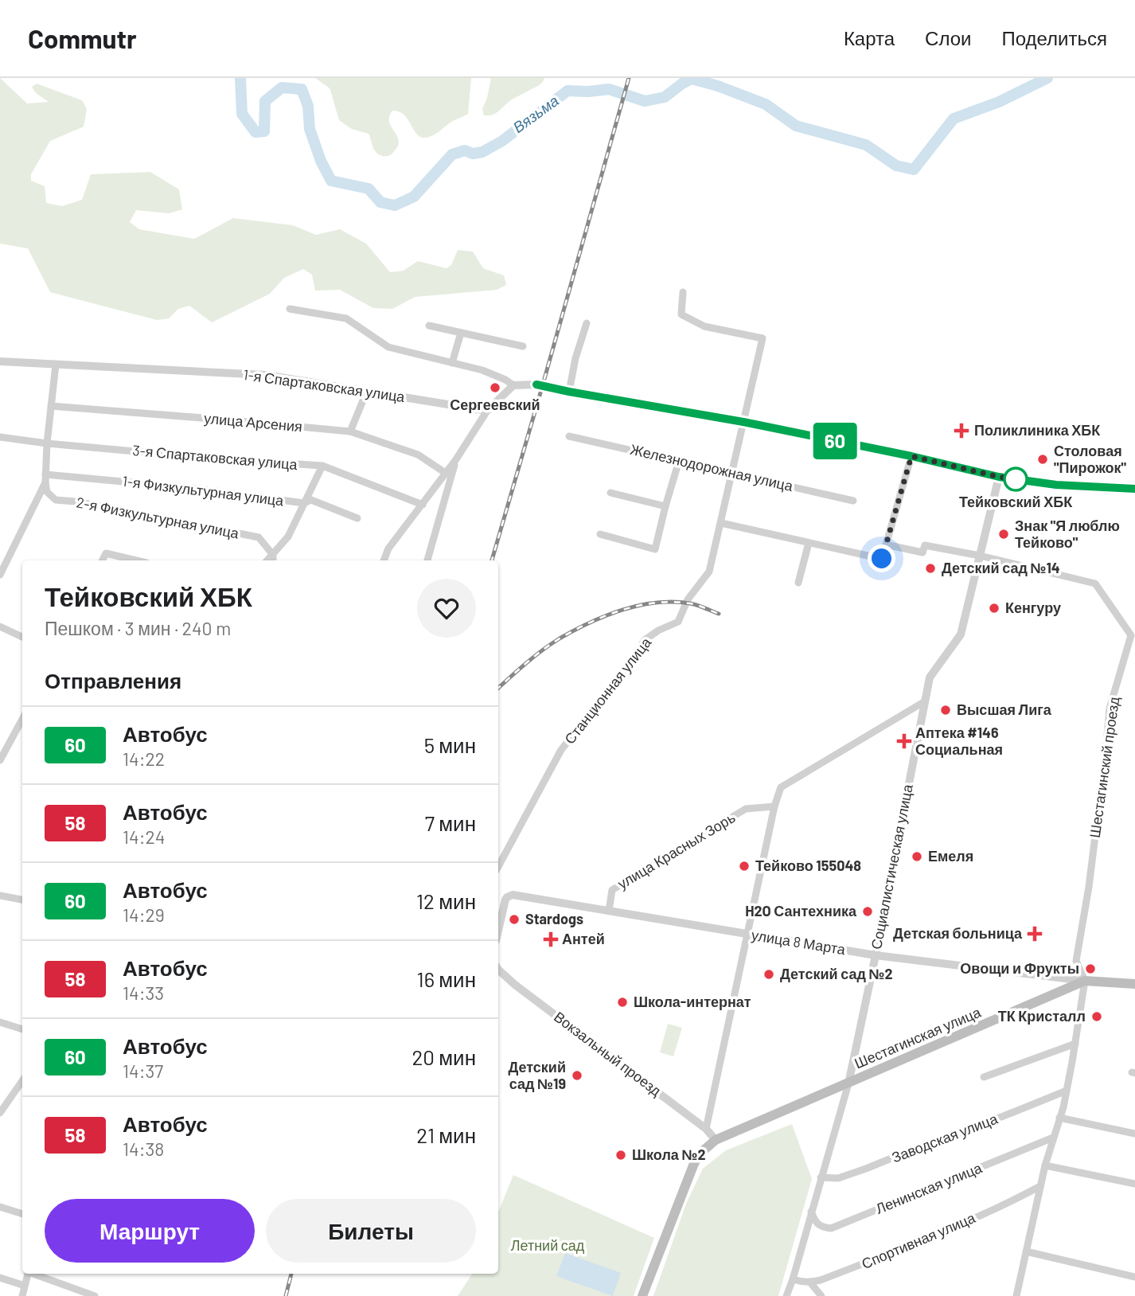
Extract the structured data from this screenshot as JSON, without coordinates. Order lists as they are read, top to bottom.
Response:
{
  "streets": {
    "main road": ["Шестагинская улица"],
    "street": [
      "1-я Спартаковская улица",
      "улица Арсения",
      "3-я Спартаковская улица",
      "Железнодорожная улица",
      "1-я Физкультурная улица",
      "2-я Физкультурная улица",
      "Станционная улица",
      "Шестагинский проезд",
      "улица Красных Зорь",
      "Социалистическая улица",
      "улица 8 Марта",
      "Вокзальный проезд",
      "Заводская улица",
      "Ленинская улица",
      "Спортивная улица"
    ]
  },
  "crossings": [
    ["Железнодорожная улица", "Станционная улица"],
    ["1-я Физкультурная улица", "2-я Физкультурная улица"],
    ["Шестагинский проезд", "Социалистическая улица"],
    ["Шестагинский проезд", "улица 8 Марта"],
    ["Шестагинский проезд", "Шестагинская улица"],
    ["улица Красных Зорь", "улица 8 Марта"],
    ["Социалистическая улица", "улица 8 Марта"],
    ["Социалистическая улица", "Шестагинская улица"],
    ["Социалистическая улица", "Заводская улица"],
    ["Социалистическая улица", "Ленинская улица"],
    ["Социалистическая улица", "Спортивная улица"],
    ["улица 8 Марта", "Шестагинская улица"],
    ["Шестагинская улица", "Вокзальный проезд"]
  ],
  "water": ["Вязьма"],
  "parks": ["Летний сад"],
  "places": {
    "other": [
      "Сергеевский",
      "Столовая \"Пирожок\"",
      "Тейковский ХБК",
      "Знак \"Я люблю Тейково\"",
      "Детский сад №14",
      "Кенгуру",
      "Высшая Лига",
      "Емеля",
      "Тейково 155048",
      "H2O Сантехника",
      "Stardogs",
      "Овощи и Фрукты",
      "Детский сад №2",
      "Школа-интернат",
      "ТК Кристалл",
      "Детский сад №19",
      "Школа №2"
    ],
    "health": [
      "Поликлиника ХБК",
      "Аптека #146 Социальная",
      "Детская больница",
      "Антей"
    ]
  },
  "lines": ["bus line 60"],
  "page": {
    "header": "Commutr",
    "nav": ["Карта", "Слои", "Поделиться"],
    "on_map": "60",
    "heading": [
      ["Тейковский ХБК", "Пешком · 3 мин · 240 m"],
      "Отправления"
    ],
    "list": [
      {
        "mark": "60",
        "name": "Автобус",
        "note": "14:22",
        "value": "5 мин"
      },
      {
        "mark": "58",
        "name": "Автобус",
        "note": "14:24",
        "value": "7 мин"
      },
      {
        "mark": "60",
        "name": "Автобус",
        "note": "14:29",
        "value": "12 мин"
      },
      {
        "mark": "58",
        "name": "Автобус",
        "note": "14:33",
        "value": "16 мин"
      },
      {
        "mark": "60",
        "name": "Автобус",
        "note": "14:37",
        "value": "20 мин"
      },
      {
        "mark": "58",
        "name": "Автобус",
        "note": "14:38",
        "value": "21 мин"
      }
    ],
    "buttons": ["Маршрут", "Билеты"]
  }
}
